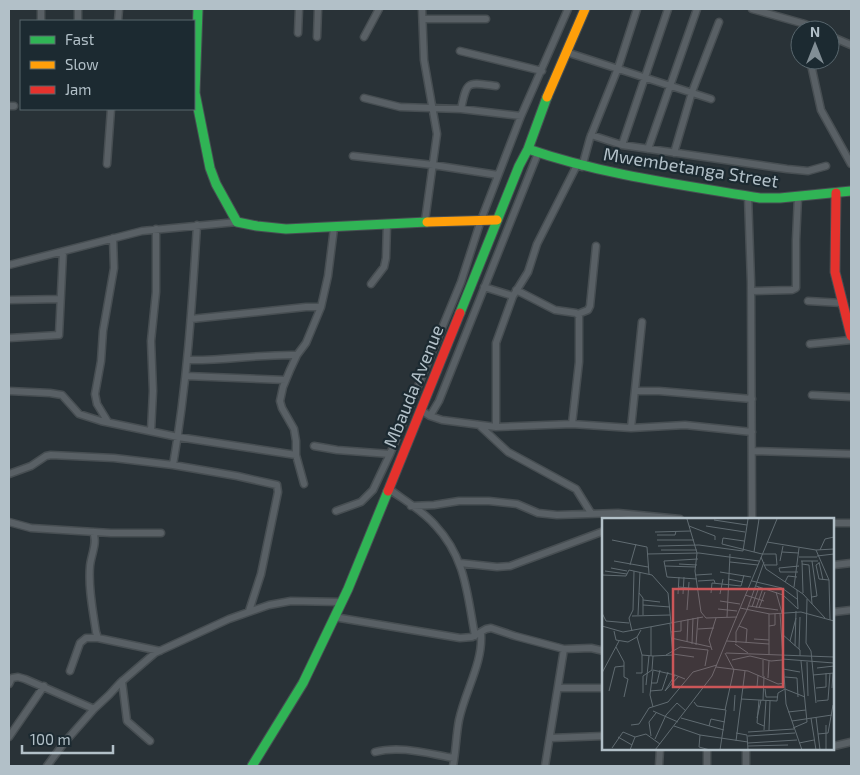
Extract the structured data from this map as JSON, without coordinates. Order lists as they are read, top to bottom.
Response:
{
  "streets": {
    "street": ["Mwembetanga Street", "Mbauda Avenue"]
  },
  "crossings": [
    ["Mwembetanga Street", "Mbauda Avenue"]
  ],
  "legend": ["Fast", "Slow", "Jam"],
  "scale_bar": "100 m",
  "north": "top"
}
